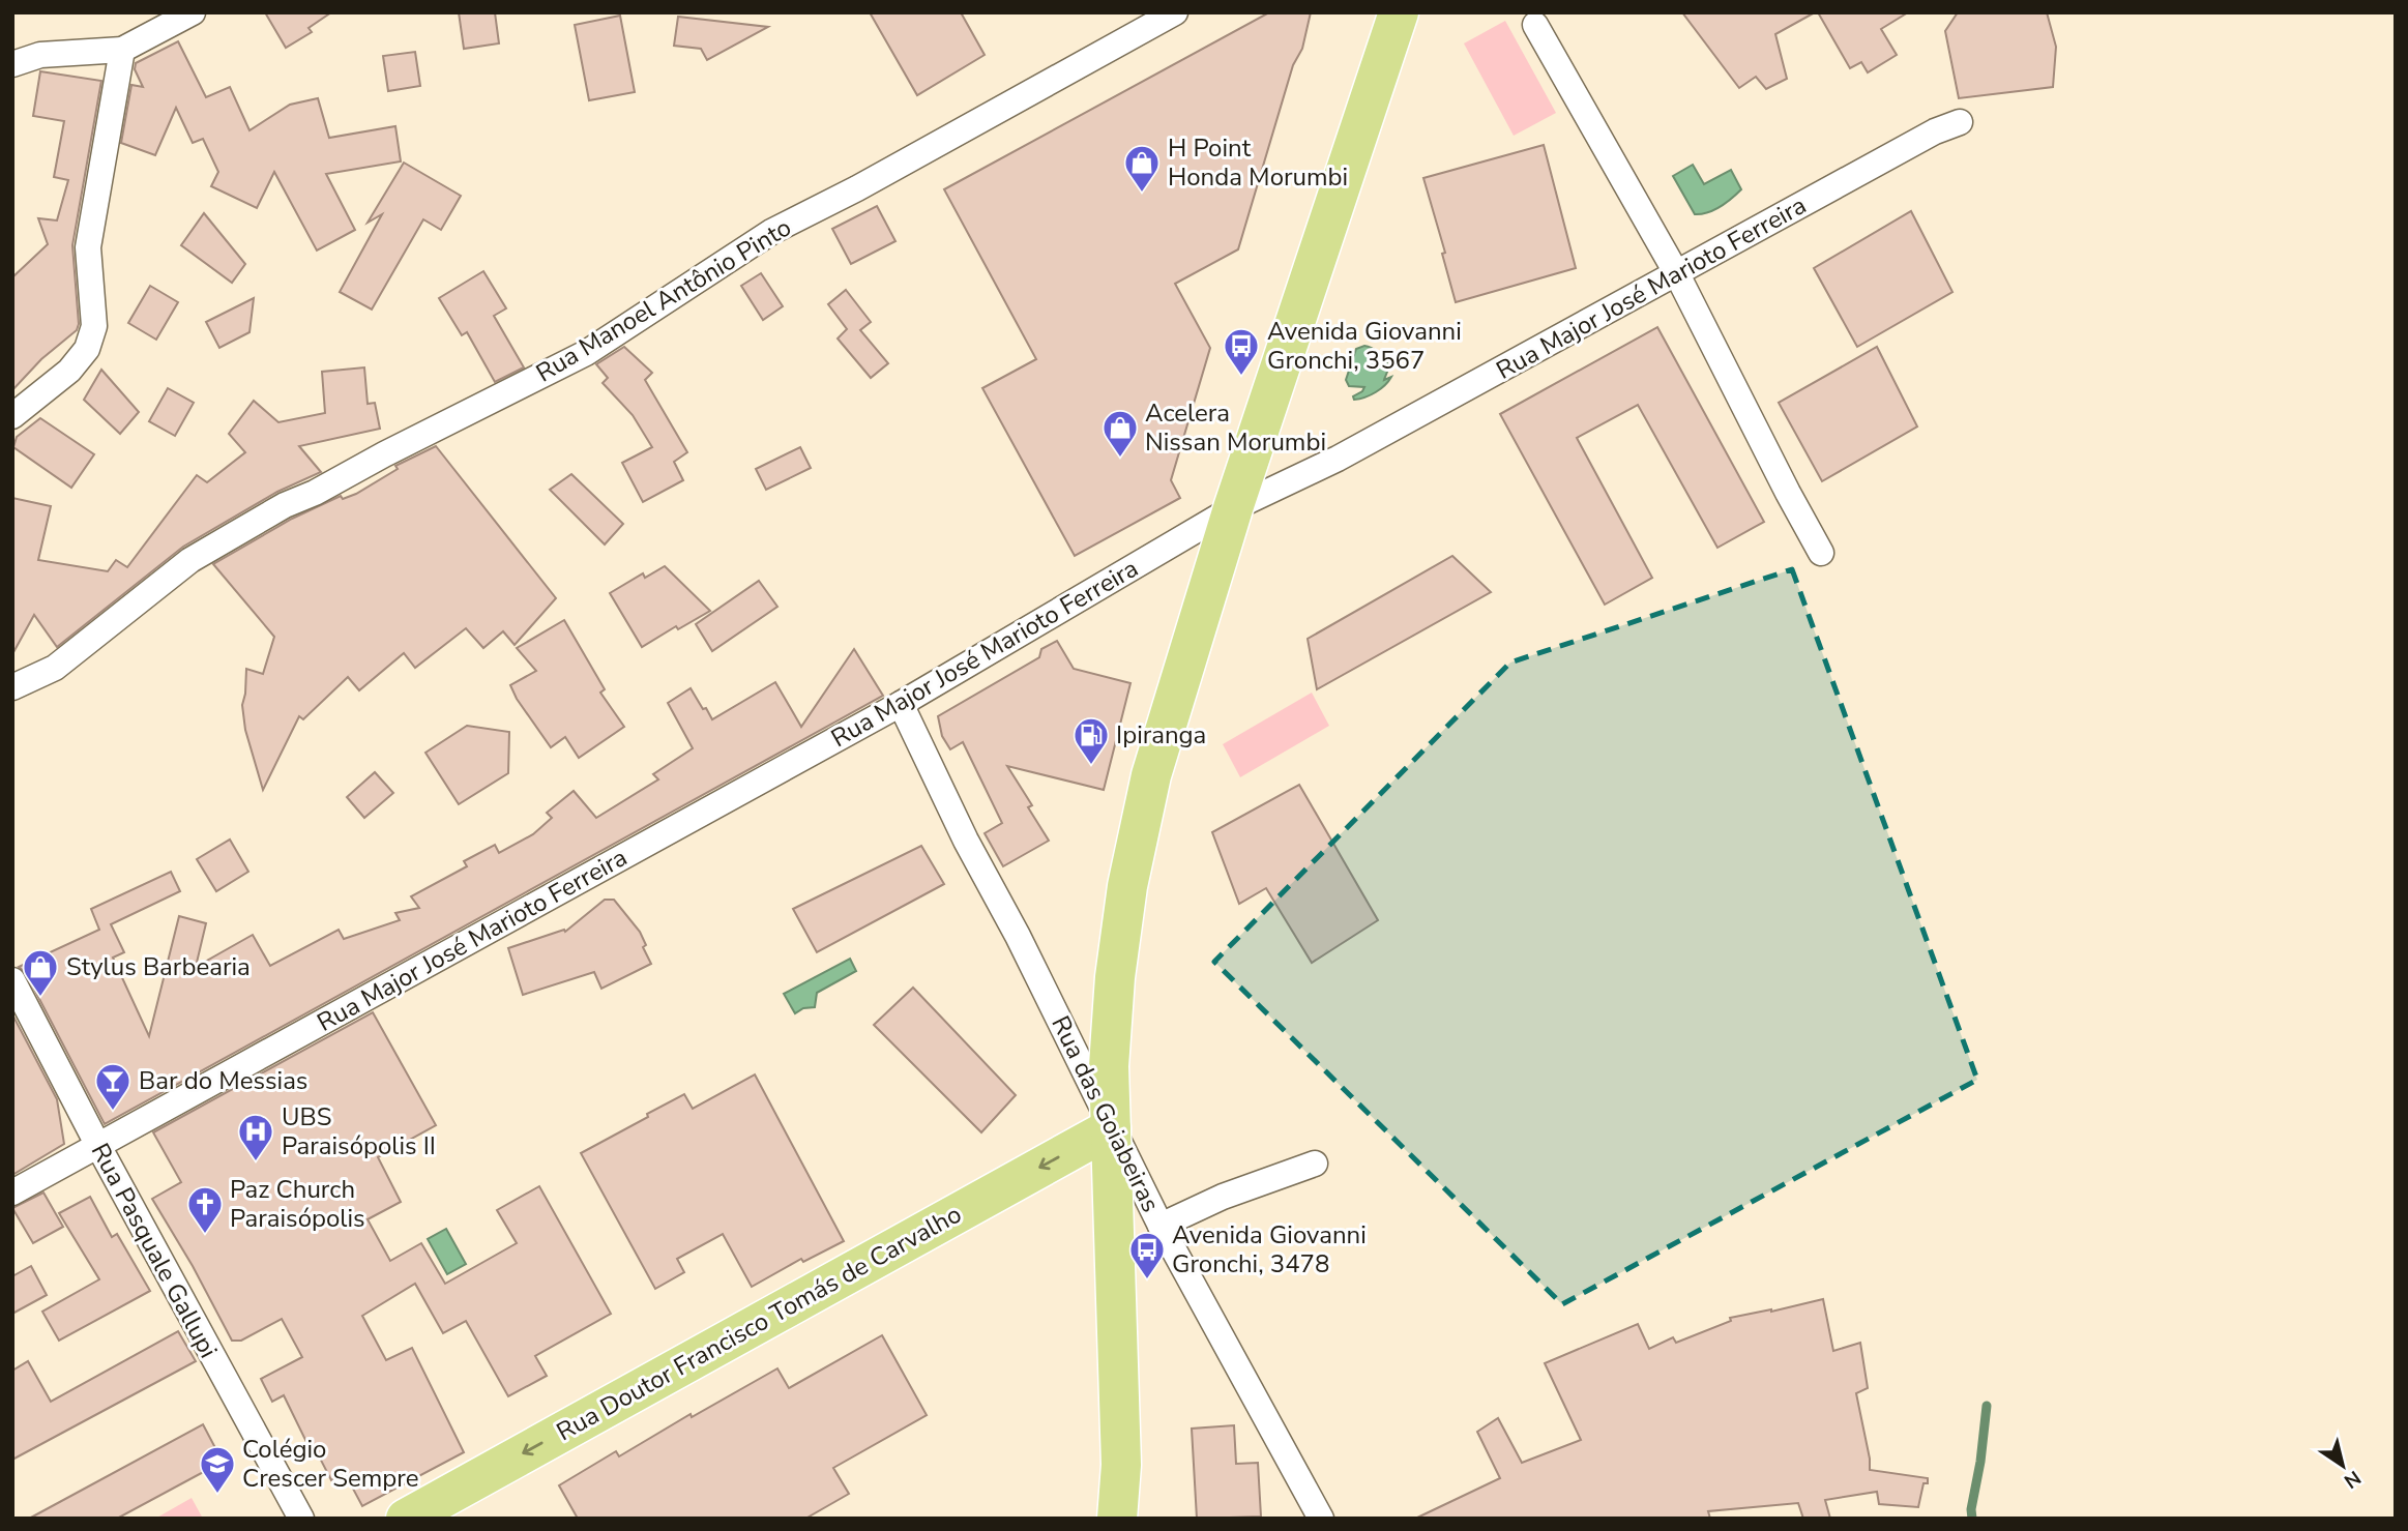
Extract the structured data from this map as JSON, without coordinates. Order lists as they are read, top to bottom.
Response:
{
  "streets": {
    "main road": ["Rua Doutor Francisco Tomás de Carvalho"],
    "street": [
      "Rua Major José Marioto Ferreira",
      "Rua Manoel Antônio Pinto",
      "Rua das Goiabeiras",
      "Rua Pasquale Gallupi"
    ]
  },
  "crossings": [
    ["Rua Major José Marioto Ferreira", "Rua das Goiabeiras"],
    ["Rua Major José Marioto Ferreira", "Rua Pasquale Gallupi"],
    ["Rua das Goiabeiras", "Rua Doutor Francisco Tomás de Carvalho"]
  ],
  "one_way": ["Rua Doutor Francisco Tomás de Carvalho"],
  "places": {
    "shop": ["H Point Honda Morumbi", "Acelera Nissan Morumbi", "Stylus Barbearia"],
    "bus stop": ["Avenida Giovanni Gronchi, 3567", "Avenida Giovanni Gronchi, 3478"],
    "fuel station": ["Ipiranga"],
    "bar": ["Bar do Messias"],
    "hospital": ["UBS Paraisópolis II"],
    "church": ["Paz Church Paraisópolis"],
    "school or university": ["Colégio Crescer Sempre"]
  },
  "north": "bottom right"
}
